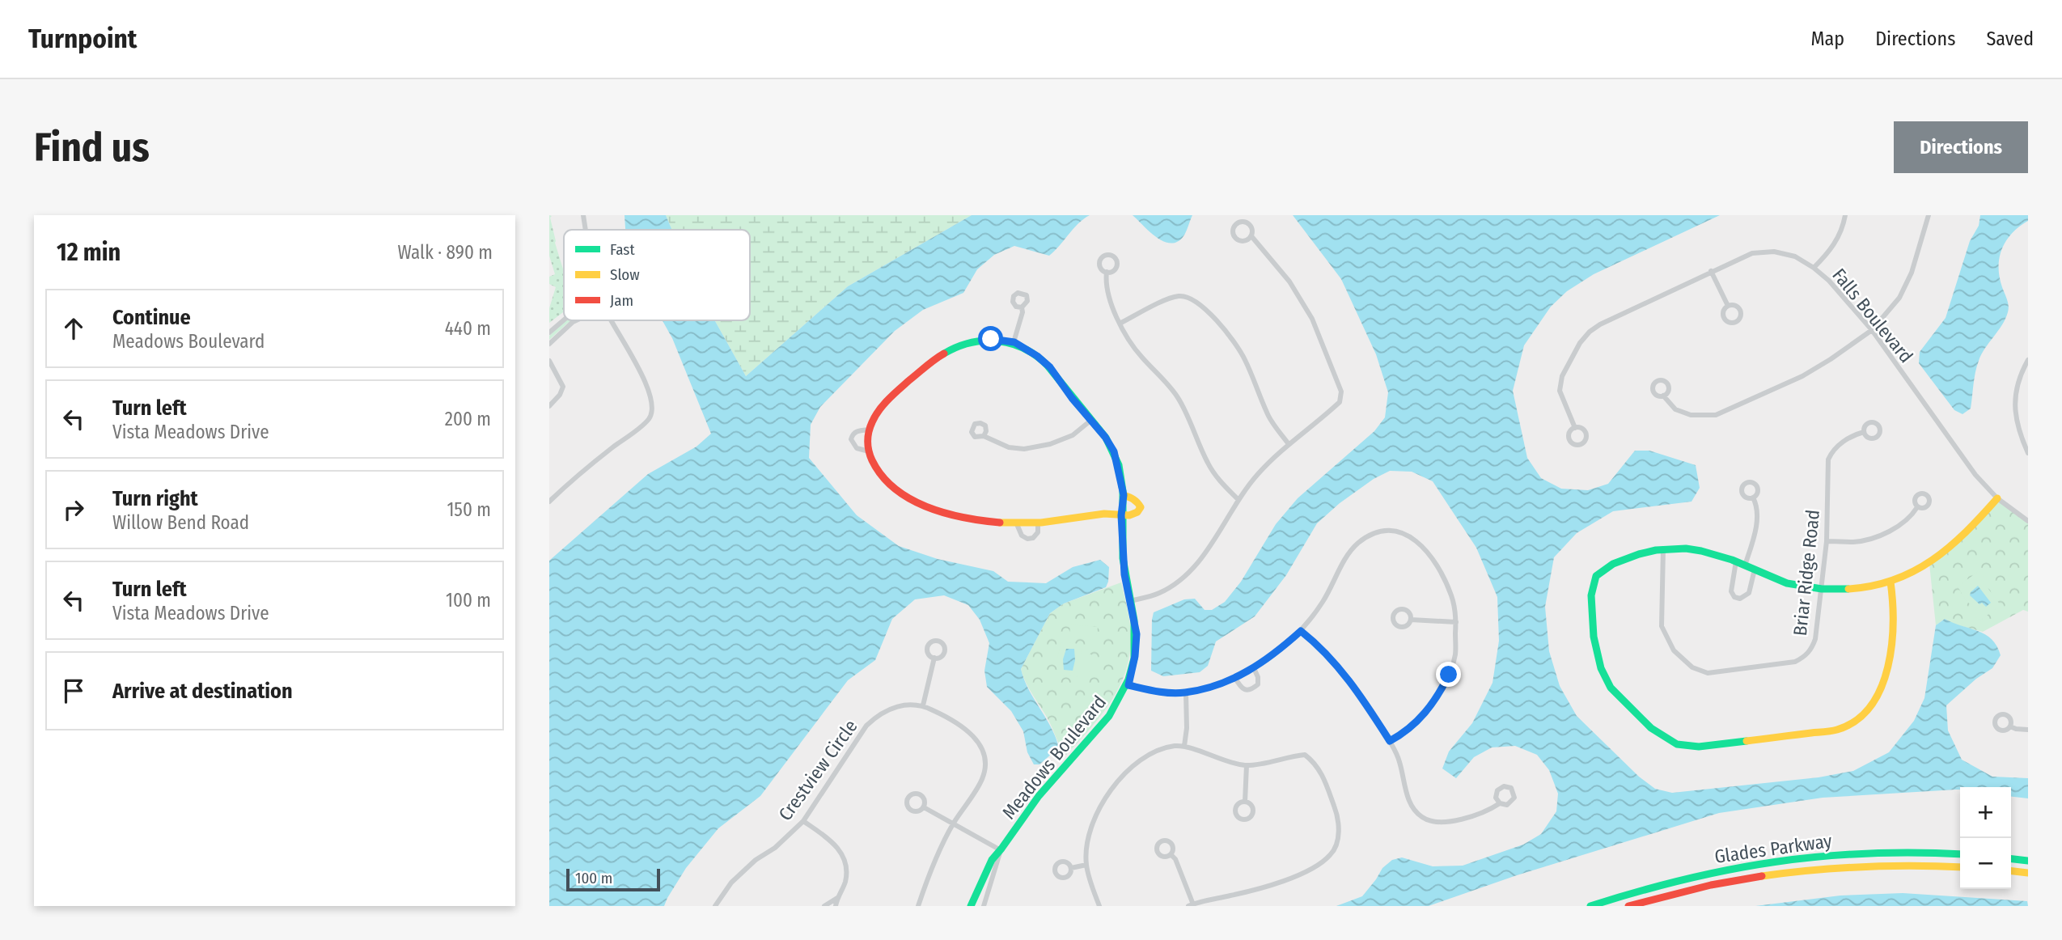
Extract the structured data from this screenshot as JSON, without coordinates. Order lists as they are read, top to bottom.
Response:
{
  "streets": {
    "street": [
      "Falls Boulevard",
      "Briar Ridge Road",
      "Meadows Boulevard",
      "Crestview Circle",
      "Glades Parkway"
    ]
  },
  "legend": ["Fast", "Slow", "Jam"],
  "scale_bar": "100 m",
  "page": {
    "header": "Turnpoint",
    "nav": ["Map", "Directions", "Saved"],
    "buttons": "Directions",
    "title": "Find us",
    "heading": ["12 min", "Walk · 890 m"],
    "list": [
      ["Continue", "Meadows Boulevard", "440 m"],
      ["Turn left", "Vista Meadows Drive", "200 m"],
      ["Turn right", "Willow Bend Road", "150 m"],
      ["Turn left", "Vista Meadows Drive", "100 m"],
      "Arrive at destination"
    ],
    "map_buttons": ["+", "−"],
    "scale": "100 m"
  }
}
